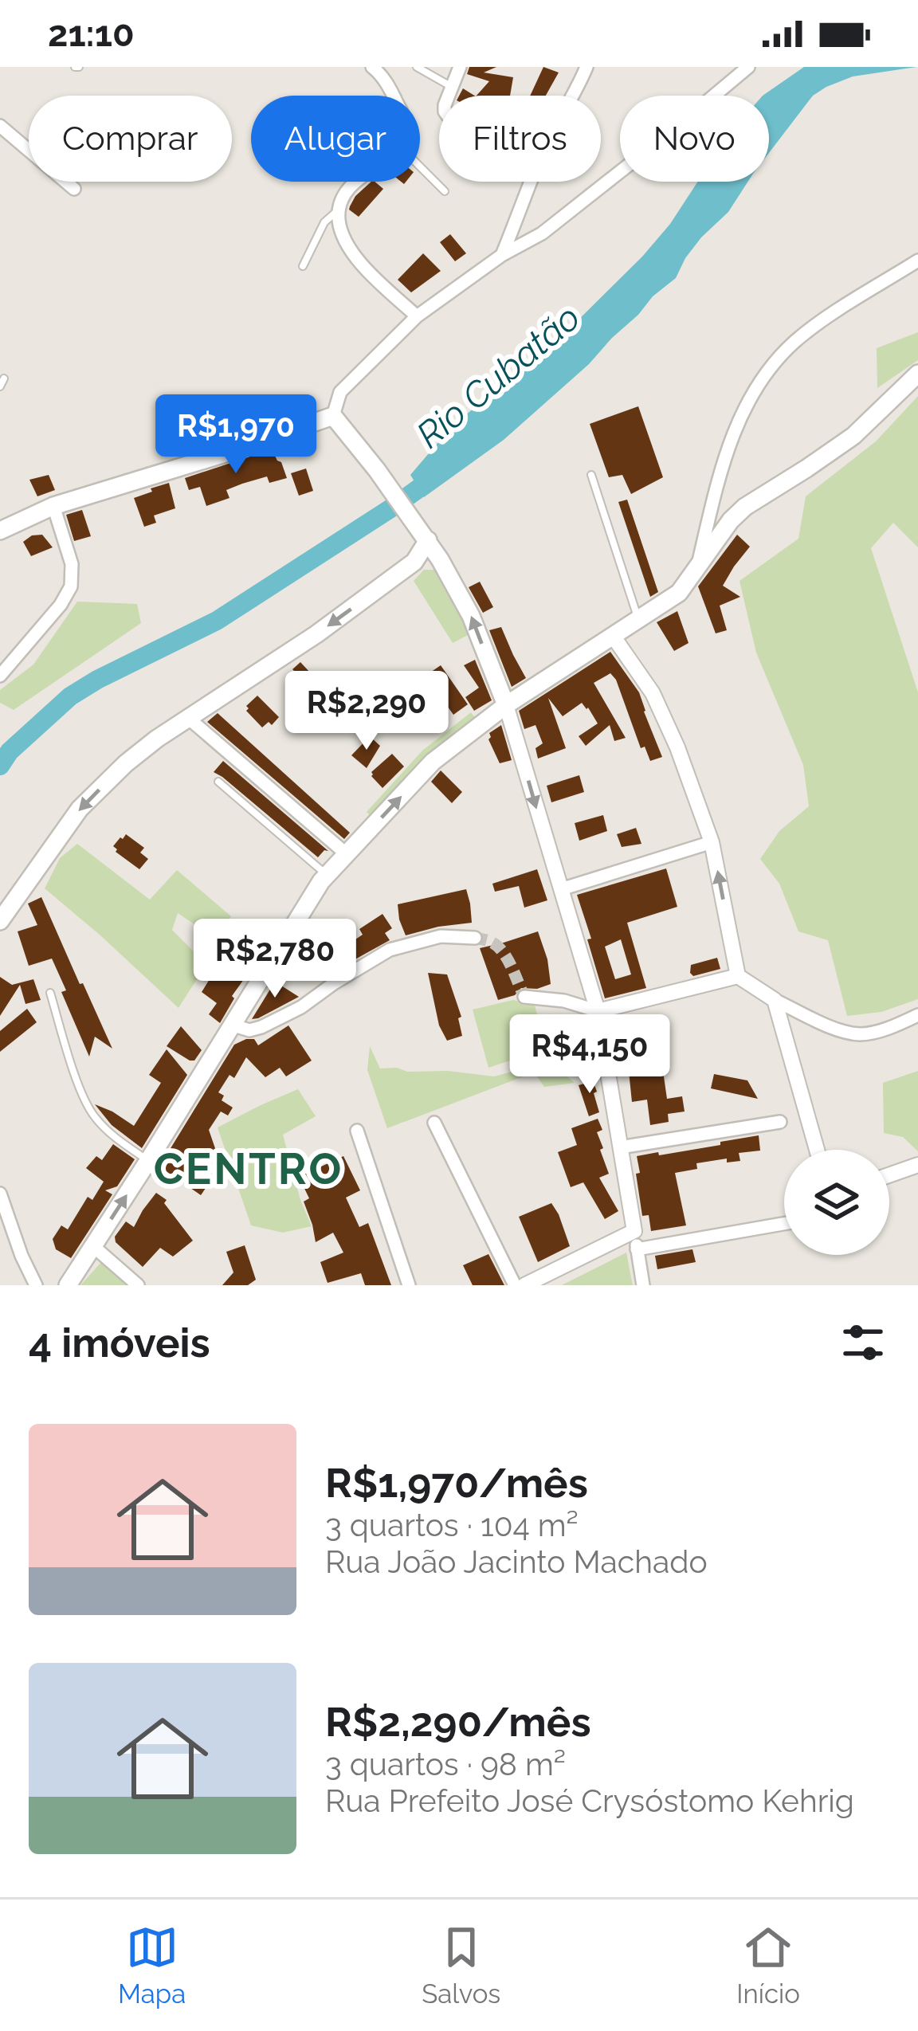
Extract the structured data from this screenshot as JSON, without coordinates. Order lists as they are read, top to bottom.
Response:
{
  "districts": ["CENTRO"],
  "water": ["Rio Cubatão"],
  "page": {
    "status": "21:10",
    "chip": [
      "Comprar",
      "Alugar",
      "Filtros",
      "Novo"
    ],
    "price": [
      "R$1,970",
      "R$2,290",
      "R$2,780",
      "R$4,150"
    ],
    "heading": "4 imóveis",
    "list": [
      {
        "name": "R$1,970/mês",
        "note": "3 quartos · 104 m² · Rua João Jacinto Machado"
      },
      {
        "name": "R$2,290/mês",
        "note": "3 quartos · 98 m² · Rua Prefeito José Crysóstomo Kehrig"
      }
    ],
    "tabs": ["Mapa", "Salvos", "Início"]
  }
}
